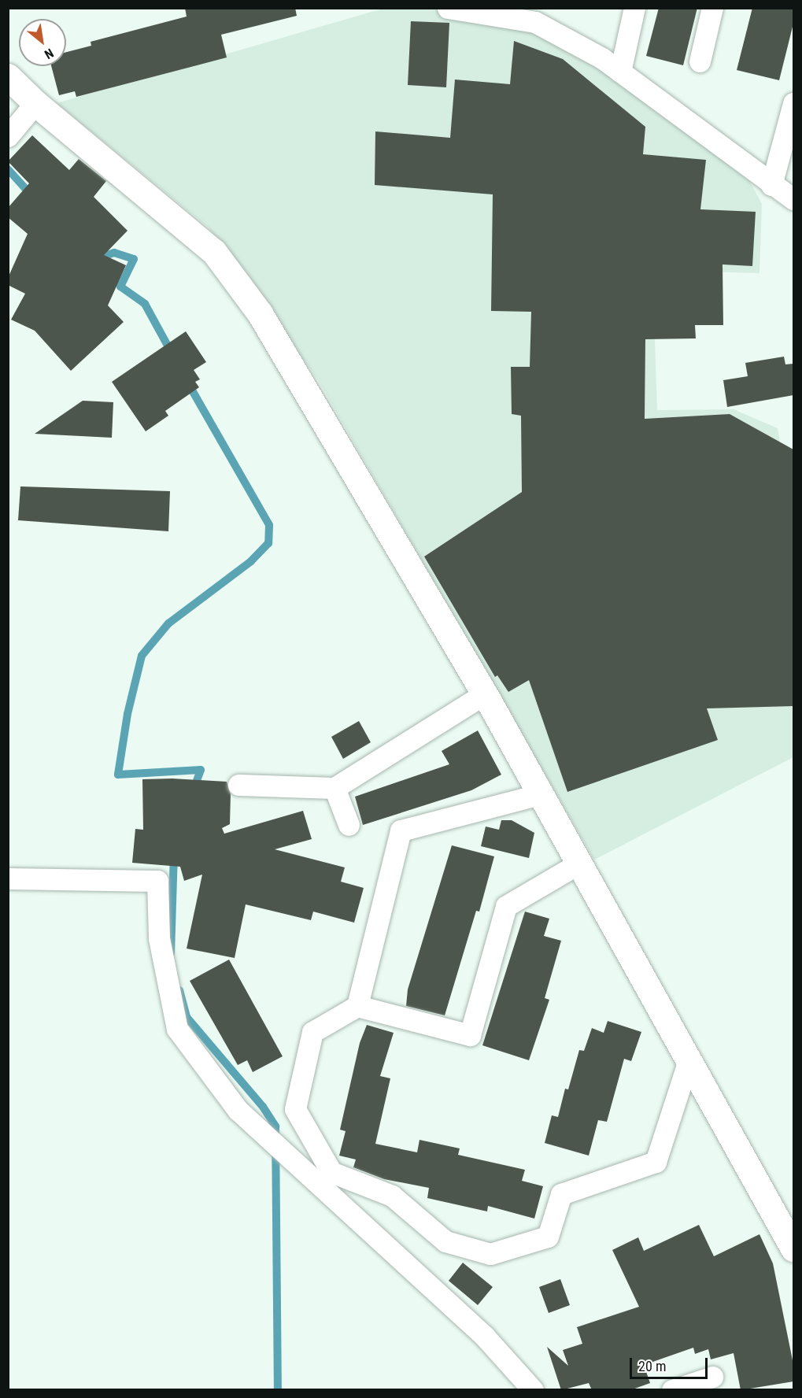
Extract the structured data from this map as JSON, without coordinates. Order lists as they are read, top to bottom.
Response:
{
  "scale_bar": "20 m",
  "north": "bottom right"
}
